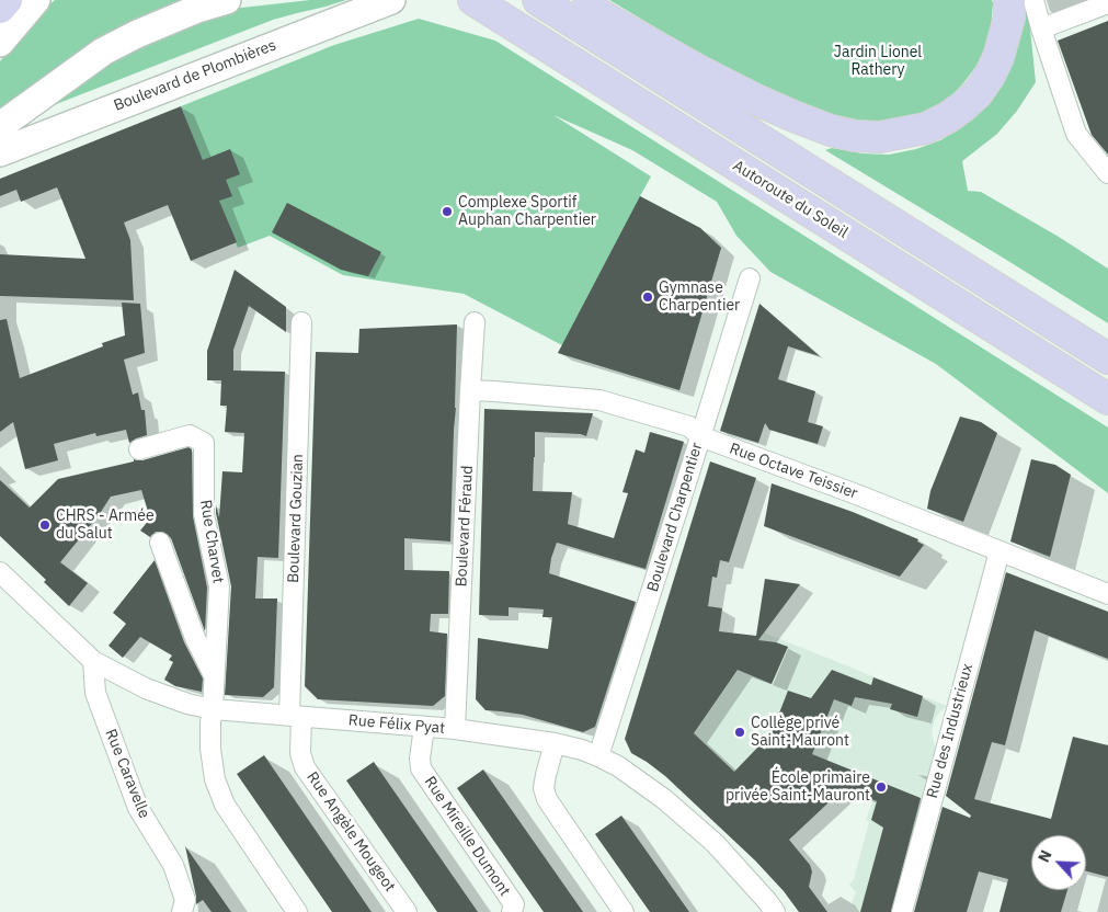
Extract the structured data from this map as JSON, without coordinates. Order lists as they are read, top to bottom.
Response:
{
  "streets": {
    "highway": ["Autoroute du Soleil"],
    "street": [
      "Boulevard de Plombières",
      "Rue Octave Teissier",
      "Boulevard Charpentier",
      "Boulevard Gouzian",
      "Boulevard Féraud",
      "Rue Charvet",
      "Rue Félix Pyat",
      "Rue des Industrieux",
      "Rue Caravelle",
      "Rue Angèle Mougeot",
      "Rue Mireille Dumont"
    ]
  },
  "crossings": [
    ["Rue Octave Teissier", "Boulevard Charpentier"],
    ["Rue Octave Teissier", "Boulevard Féraud"],
    ["Rue Octave Teissier", "Rue des Industrieux"],
    ["Boulevard Charpentier", "Rue Félix Pyat"],
    ["Boulevard Gouzian", "Rue Félix Pyat"],
    ["Boulevard Gouzian", "Rue Angèle Mougeot"],
    ["Boulevard Féraud", "Rue Félix Pyat"],
    ["Rue Charvet", "Rue Félix Pyat"],
    ["Rue Félix Pyat", "Rue Caravelle"],
    ["Rue Félix Pyat", "Rue Angèle Mougeot"],
    ["Rue Félix Pyat", "Rue Mireille Dumont"]
  ],
  "parks": ["Jardin Lionel Rathery"],
  "places": [
    "Complexe Sportif Auphan Charpentier",
    "Gymnase Charpentier",
    "CHRS - Armée du Salut",
    "Collège privé Saint-Mauront",
    "École primaire privée Saint-Mauront"
  ],
  "north": "top left"
}
